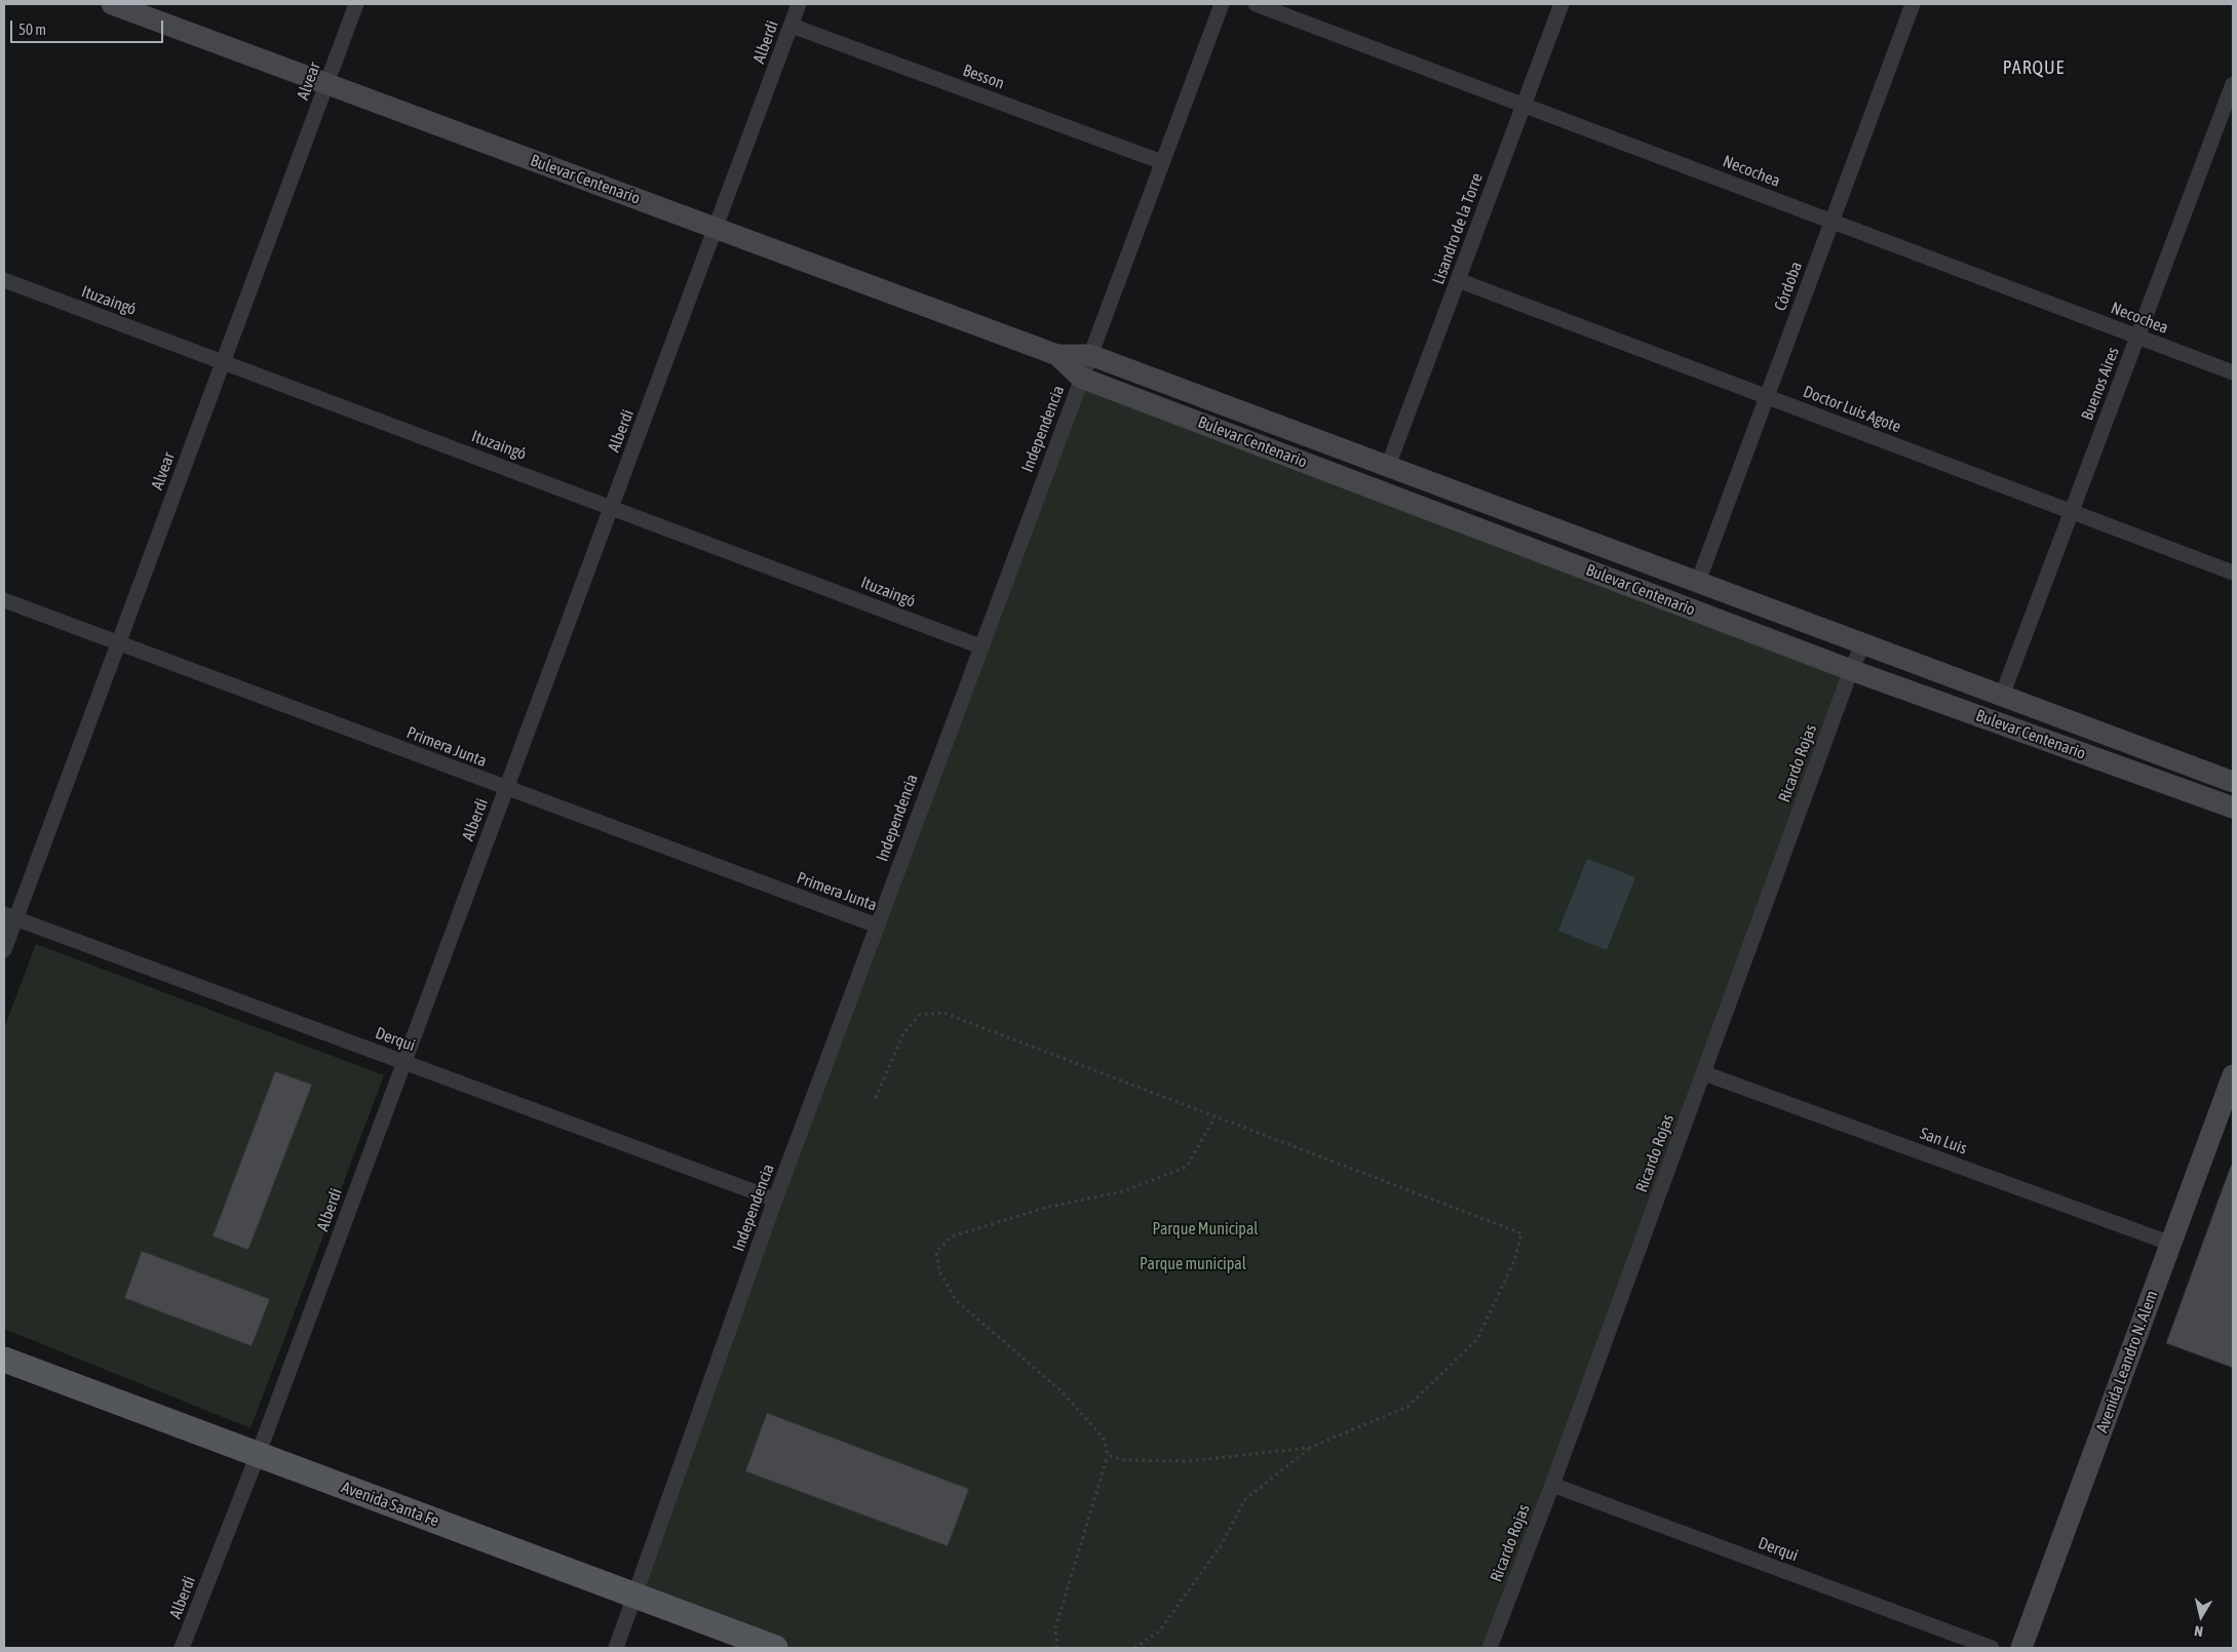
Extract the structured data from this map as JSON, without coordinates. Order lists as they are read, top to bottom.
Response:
{
  "streets": {
    "main road": ["Bulevar Centenario", "Avenida Leandro N. Alem", "Avenida Santa Fe"],
    "street": [
      "Alberdi",
      "Besson",
      "Alvear",
      "Necochea",
      "Lisandro de la Torre",
      "Córdoba",
      "Ituzaingó",
      "Buenos Aires",
      "Doctor Luis Agote",
      "Independencia",
      "Primera Junta",
      "Ricardo Rojas",
      "Derqui",
      "San Luis"
    ]
  },
  "crossings": [
    ["Alberdi", "Besson"],
    ["Alberdi", "Bulevar Centenario"],
    ["Alberdi", "Ituzaingó"],
    ["Alberdi", "Primera Junta"],
    ["Alberdi", "Derqui"],
    ["Alberdi", "Avenida Santa Fe"],
    ["Besson", "Independencia"],
    ["Alvear", "Bulevar Centenario"],
    ["Alvear", "Ituzaingó"],
    ["Alvear", "Primera Junta"],
    ["Alvear", "Derqui"],
    ["Necochea", "Lisandro de la Torre"],
    ["Necochea", "Córdoba"],
    ["Necochea", "Buenos Aires"],
    ["Bulevar Centenario", "Lisandro de la Torre"],
    ["Bulevar Centenario", "Córdoba"],
    ["Bulevar Centenario", "Buenos Aires"],
    ["Bulevar Centenario", "Independencia"],
    ["Bulevar Centenario", "Ricardo Rojas"],
    ["Lisandro de la Torre", "Doctor Luis Agote"],
    ["Córdoba", "Doctor Luis Agote"],
    ["Ituzaingó", "Independencia"],
    ["Buenos Aires", "Doctor Luis Agote"],
    ["Independencia", "Primera Junta"],
    ["Independencia", "Derqui"],
    ["Independencia", "Avenida Santa Fe"],
    ["Ricardo Rojas", "Derqui"],
    ["Ricardo Rojas", "San Luis"],
    ["San Luis", "Avenida Leandro N. Alem"]
  ],
  "districts": ["PARQUE"],
  "parks": ["Parque Municipal", "Parque municipal"],
  "scale_bar": "50 m",
  "north": "bottom"
}
